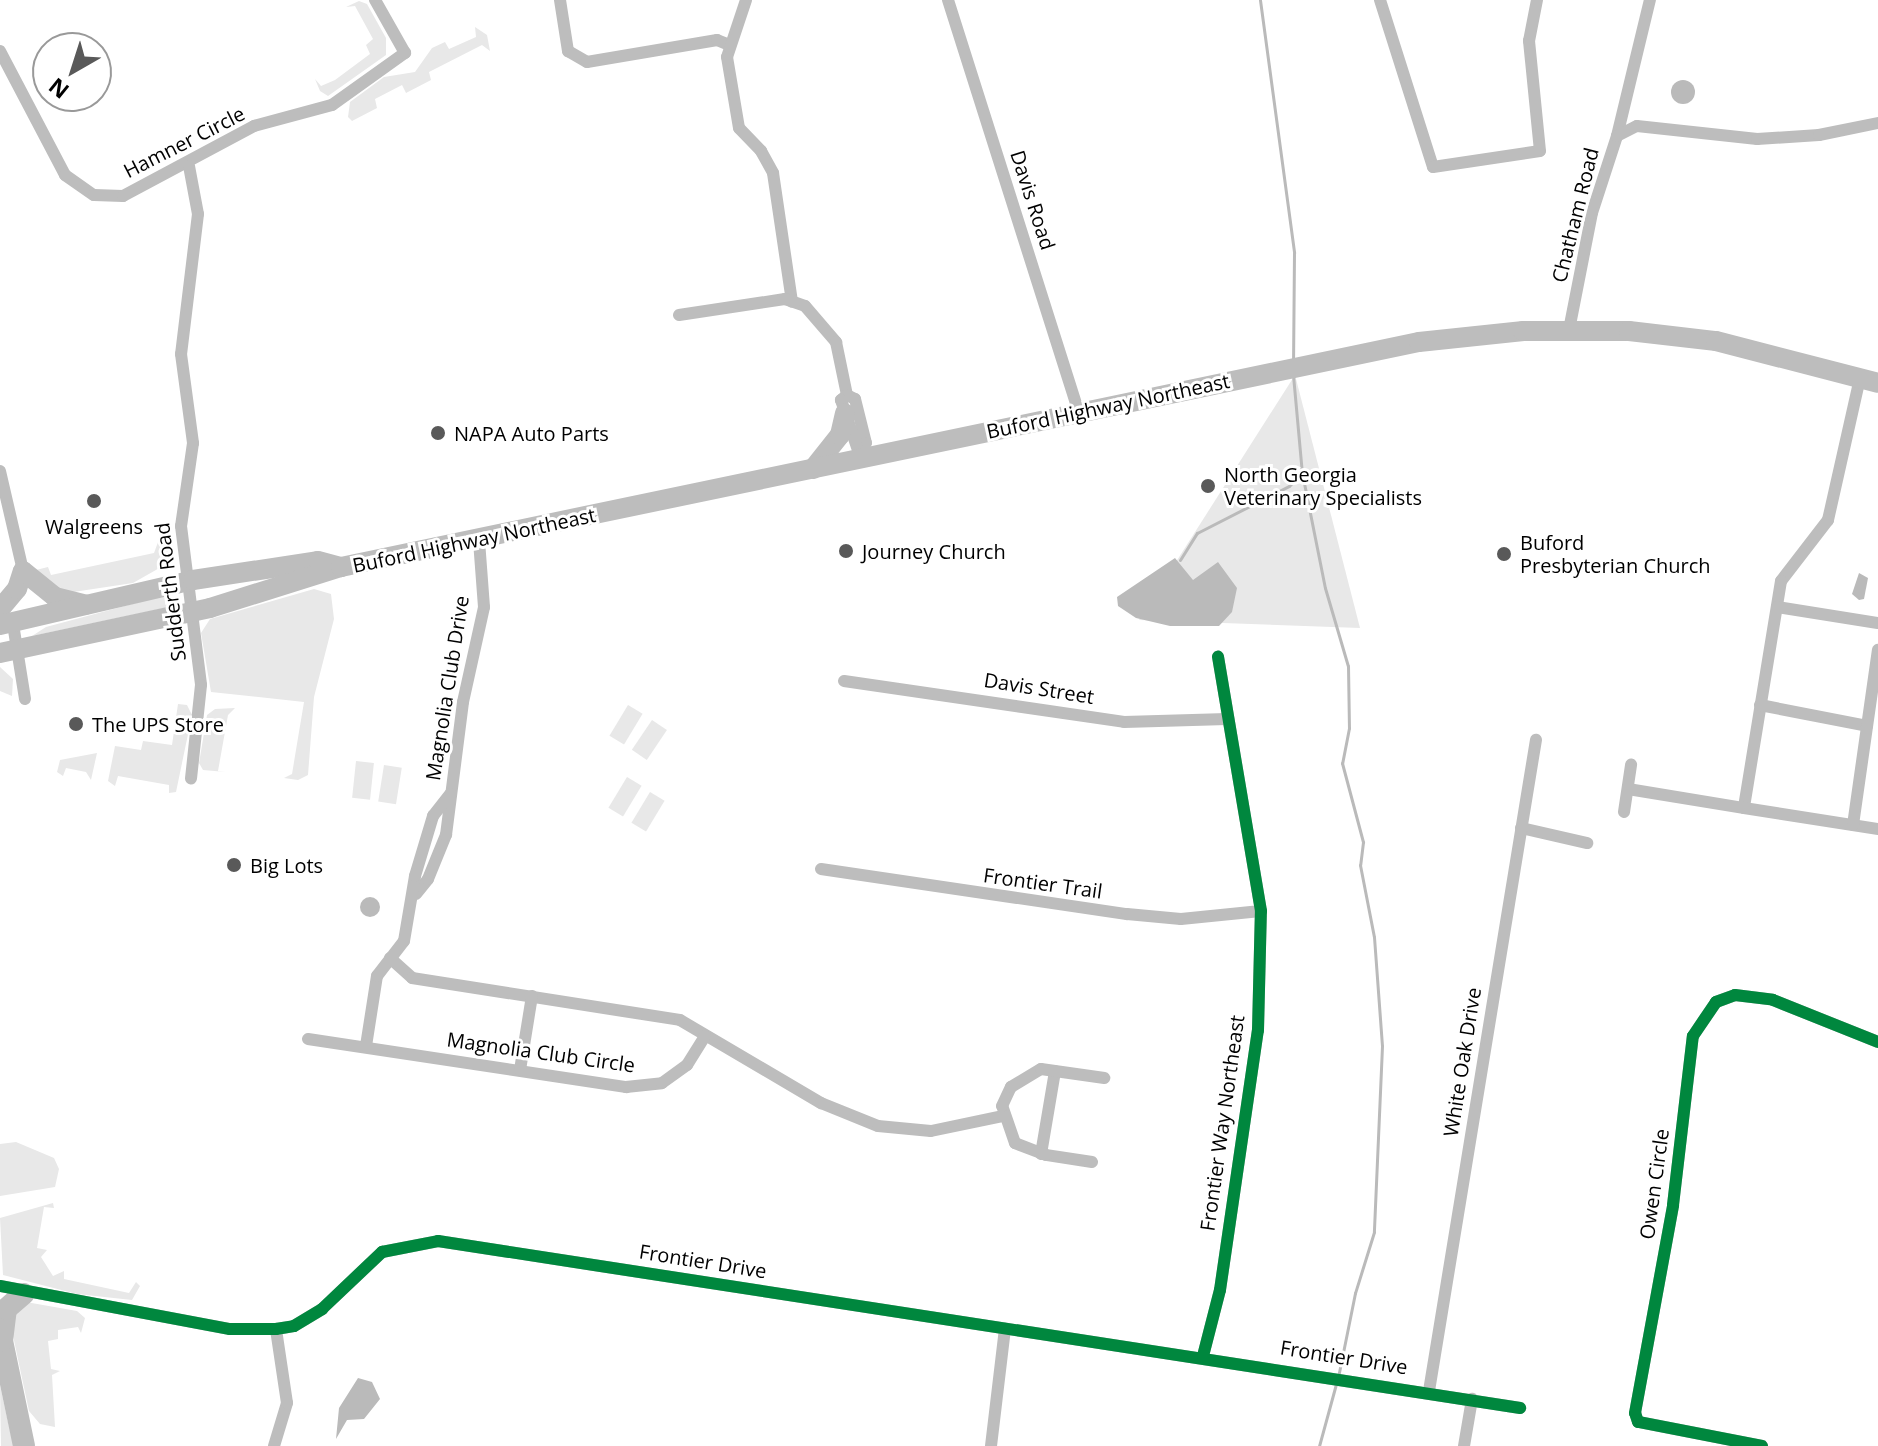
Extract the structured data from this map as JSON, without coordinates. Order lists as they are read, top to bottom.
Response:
{
  "streets": {
    "main road": ["Buford Highway Northeast"],
    "street": [
      "Hamner Circle",
      "Davis Road",
      "Chatham Road",
      "Sudderth Road",
      "Magnolia Club Drive",
      "Davis Street",
      "Frontier Trail",
      "Magnolia Club Circle",
      "White Oak Drive",
      "Frontier Way Northeast",
      "Owen Circle",
      "Frontier Drive"
    ]
  },
  "crossings": [
    ["Hamner Circle", "Sudderth Road"],
    ["Davis Road", "Buford Highway Northeast"],
    ["Chatham Road", "Buford Highway Northeast"],
    ["Buford Highway Northeast", "Magnolia Club Drive"],
    ["Magnolia Club Drive", "Magnolia Club Circle"],
    ["Davis Street", "Frontier Way Northeast"],
    ["Frontier Trail", "Frontier Way Northeast"],
    ["White Oak Drive", "Frontier Drive"],
    ["Frontier Way Northeast", "Frontier Drive"]
  ],
  "places": [
    "NAPA Auto Parts",
    "North Georgia Veterinary Specialists",
    "Walgreens",
    "Journey Church",
    "Buford Presbyterian Church",
    "The UPS Store",
    "Big Lots"
  ],
  "north": "bottom left"
}
